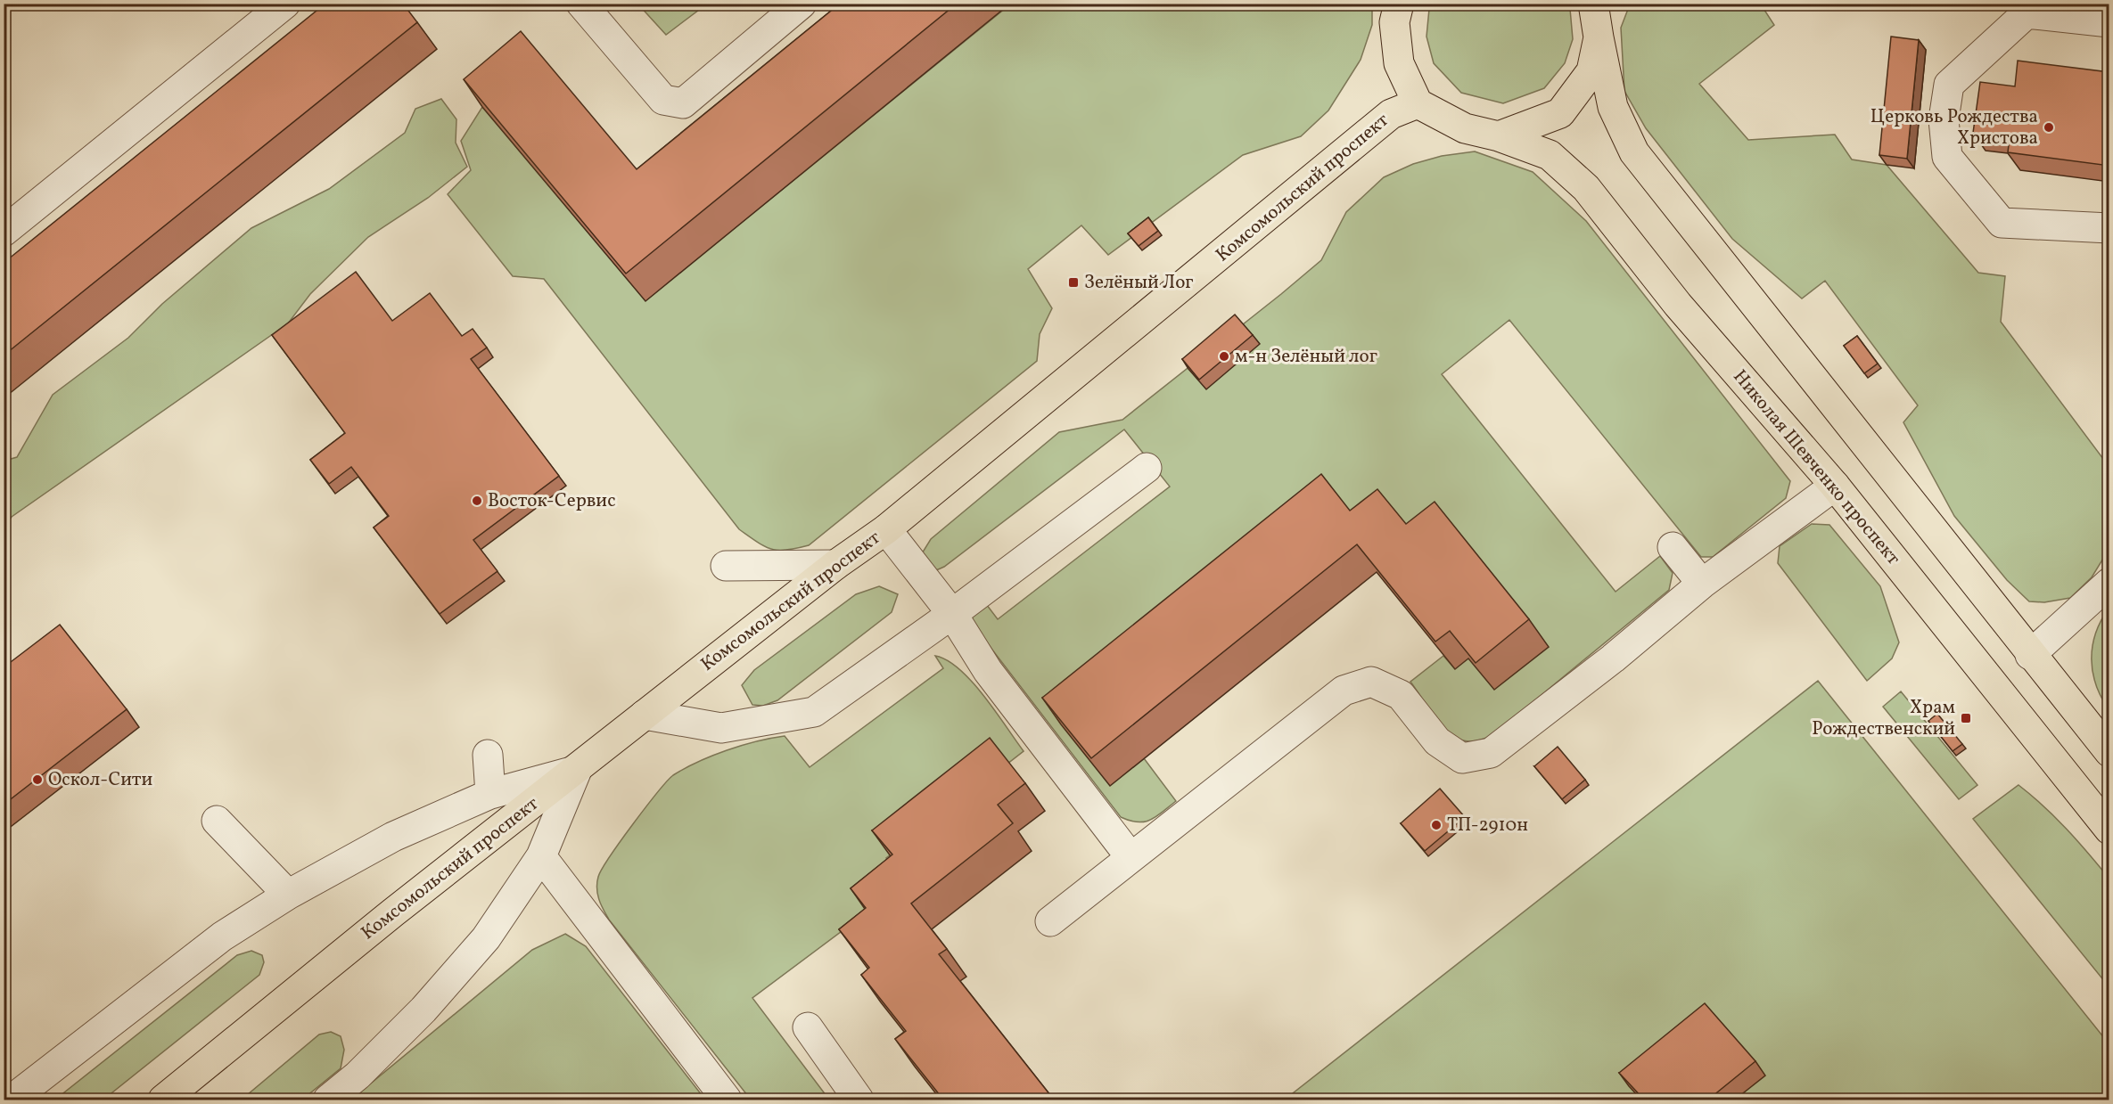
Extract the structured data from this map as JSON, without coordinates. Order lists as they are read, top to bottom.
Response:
{
  "streets": {
    "main road": ["Комсомольский проспект", "Николая Шевченко проспект"]
  },
  "crossings": [
    ["Комсомольский проспект", "Николая Шевченко проспект"]
  ],
  "places": {
    "other": [
      "Церковь Рождества Христова",
      "м-н Зелёный лог",
      "Восток-Сервис",
      "Оскол-Сити",
      "ТП-2910н"
    ],
    "transit": ["Зелёный Лог", "Храм Рождественский"]
  }
}
